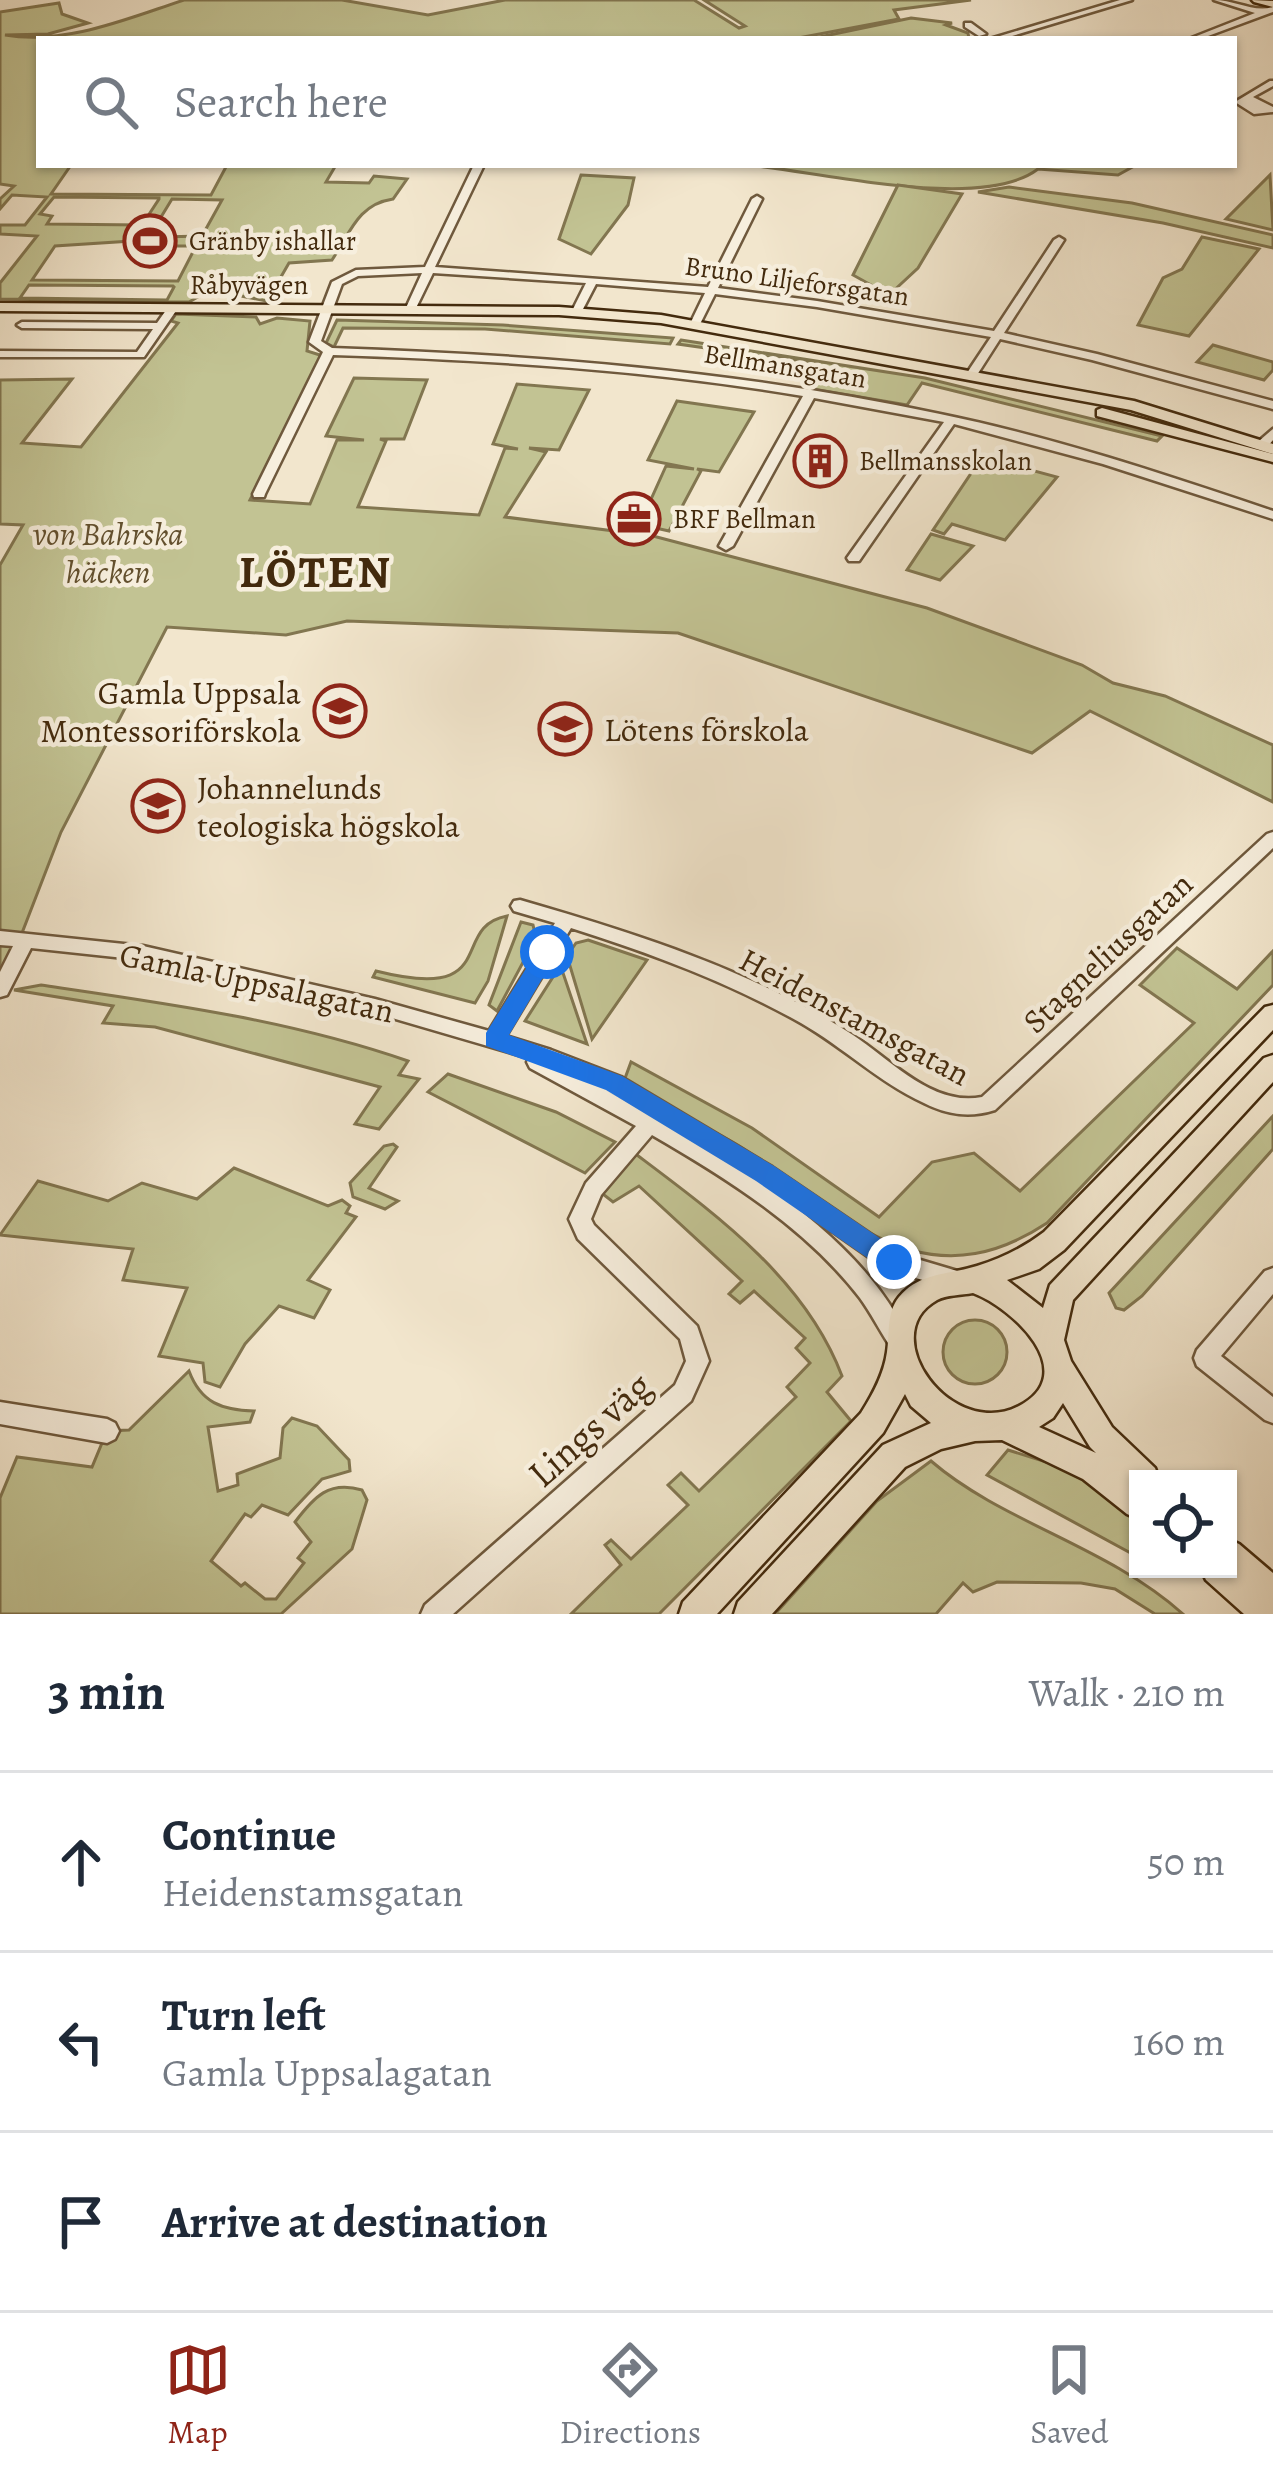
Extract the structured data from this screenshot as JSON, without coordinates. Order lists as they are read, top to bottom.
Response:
{
  "streets": {
    "main road": ["Råbyvägen"],
    "street": [
      "Bruno Liljeforsgatan",
      "Bellmansgatan",
      "Stagneliusgatan",
      "Gamla Uppsalagatan",
      "Heidenstamsgatan",
      "Lings väg"
    ]
  },
  "crossings": [
    ["Bruno Liljeforsgatan", "Råbyvägen"],
    ["Stagneliusgatan", "Heidenstamsgatan"],
    ["Gamla Uppsalagatan", "Lings väg"]
  ],
  "districts": ["LÖTEN"],
  "parks": ["von Bahrska häcken"],
  "places": {
    "sports": ["Gränby ishallar"],
    "building": ["Bellmansskolan"],
    "office": ["BRF Bellman"],
    "school or university": ["Gamla Uppsala Montessoriförskola", "Lötens förskola", "Johannelunds teologiska högskola"]
  },
  "page": {
    "search": "Search here",
    "heading": ["3 min", "Walk · 210 m"],
    "list": [
      ["Continue", "Heidenstamsgatan", "50 m"],
      ["Turn left", "Gamla Uppsalagatan", "160 m"],
      "Arrive at destination"
    ],
    "nav": ["Map", "Directions", "Saved"]
  }
}
